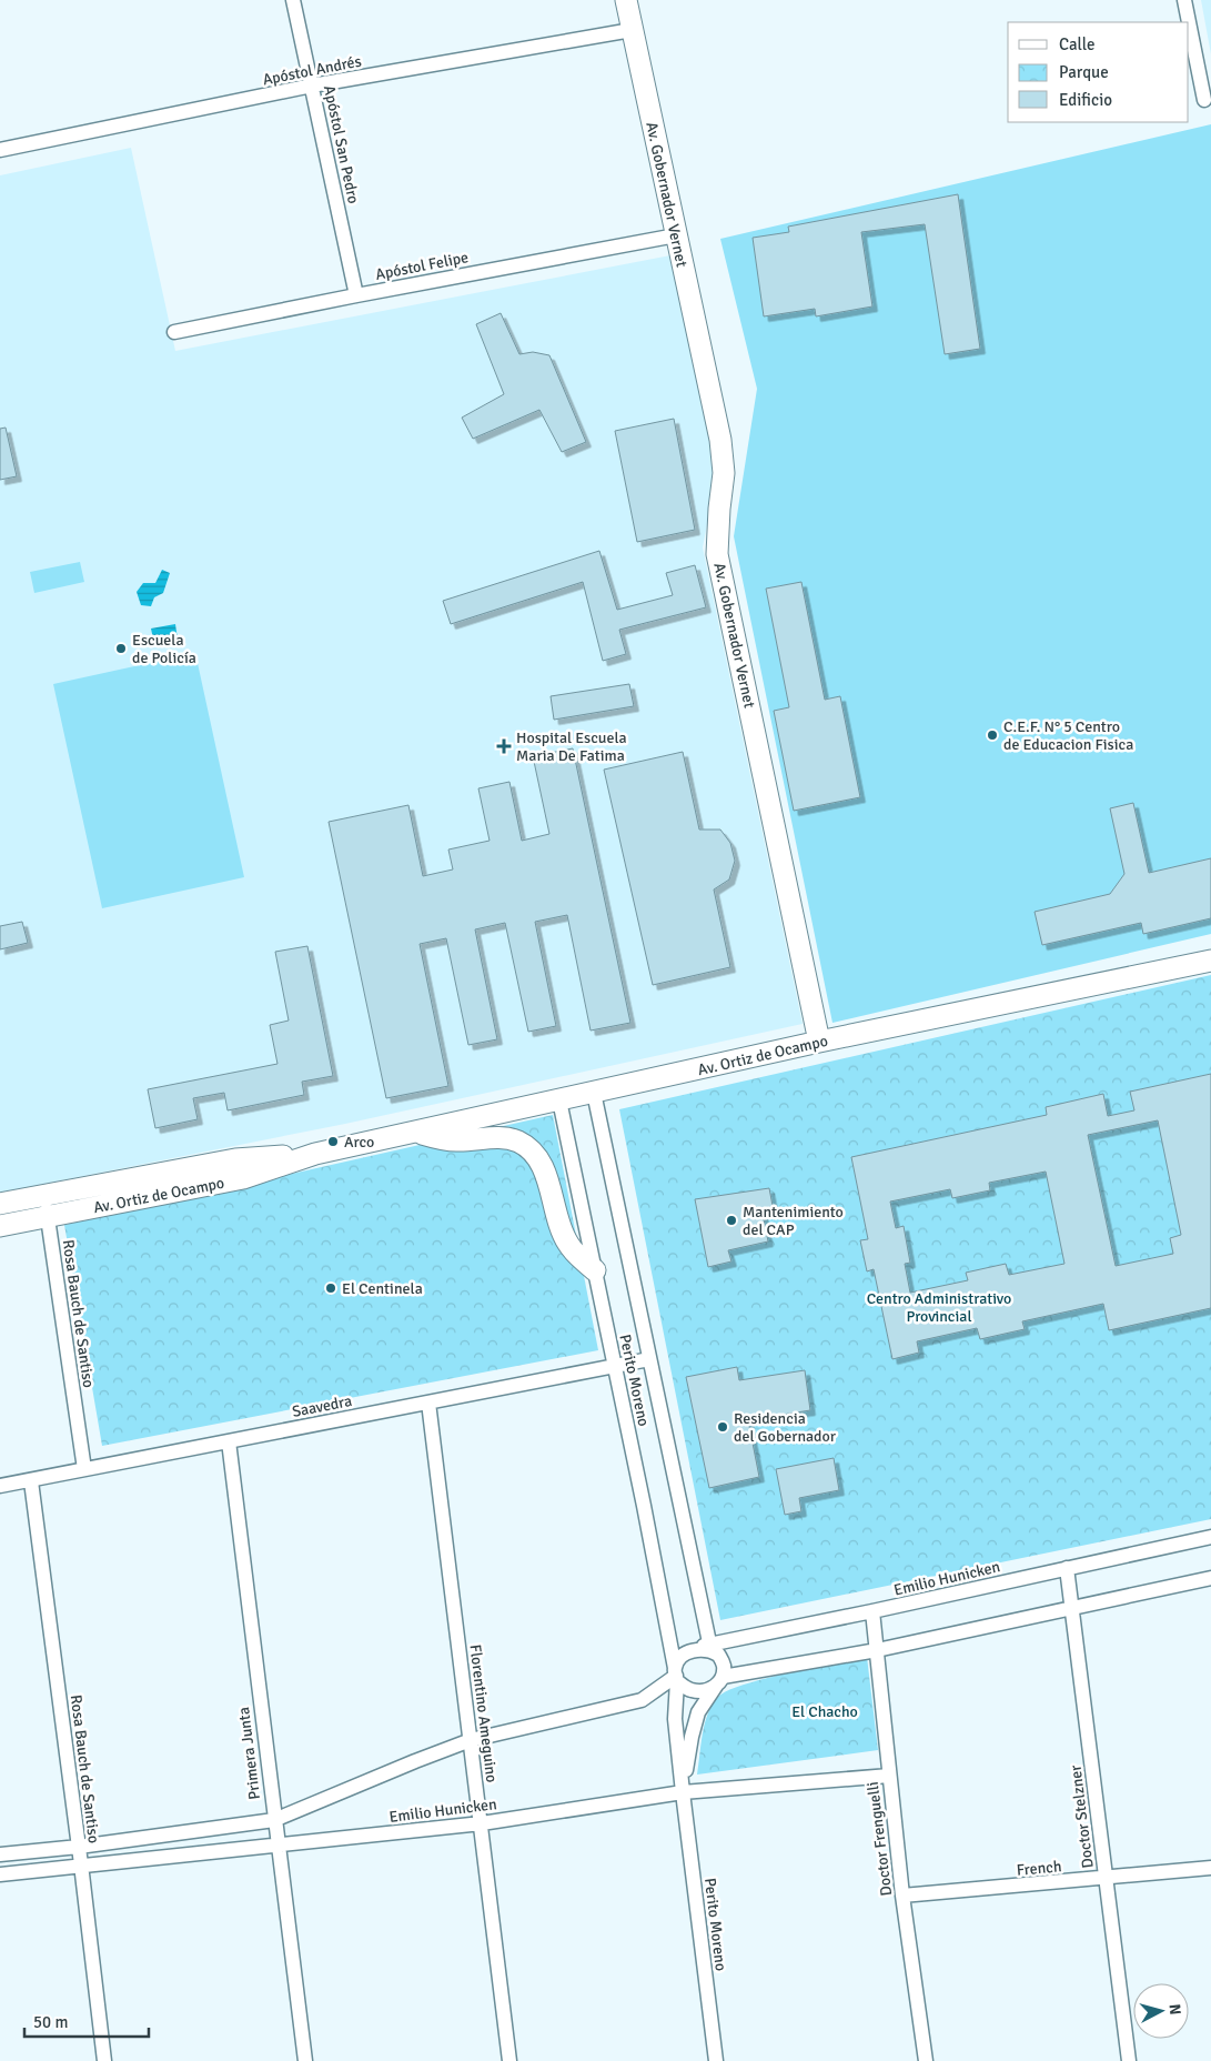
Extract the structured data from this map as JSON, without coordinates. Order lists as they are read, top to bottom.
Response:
{
  "streets": {
    "main road": ["Av. Gobernador Vernet", "Av. Ortiz de Ocampo"],
    "street": [
      "Apóstol Andrés",
      "Apóstol San Pedro",
      "Apóstol Felipe",
      "Rosa Bauch de Santiso",
      "Perito Moreno",
      "Saavedra",
      "Emilio Hunicken",
      "Florentino Ameguino",
      "Primera Junta",
      "Doctor Stelzner",
      "Doctor Frenguelli",
      "French"
    ]
  },
  "crossings": [
    ["Apóstol Andrés", "Apóstol San Pedro"],
    ["Apóstol Andrés", "Av. Gobernador Vernet"],
    ["Apóstol San Pedro", "Apóstol Felipe"],
    ["Av. Gobernador Vernet", "Apóstol Felipe"],
    ["Av. Gobernador Vernet", "Av. Ortiz de Ocampo"],
    ["Av. Ortiz de Ocampo", "Rosa Bauch de Santiso"],
    ["Av. Ortiz de Ocampo", "Perito Moreno"],
    ["Rosa Bauch de Santiso", "Saavedra"],
    ["Rosa Bauch de Santiso", "Emilio Hunicken"],
    ["Perito Moreno", "Saavedra"],
    ["Perito Moreno", "Emilio Hunicken"],
    ["Saavedra", "Florentino Ameguino"],
    ["Saavedra", "Primera Junta"],
    ["Emilio Hunicken", "Florentino Ameguino"],
    ["Emilio Hunicken", "Primera Junta"],
    ["Emilio Hunicken", "Doctor Stelzner"],
    ["Emilio Hunicken", "Doctor Frenguelli"],
    ["Doctor Stelzner", "French"],
    ["Doctor Frenguelli", "French"]
  ],
  "parks": ["Centro Administrativo Provincial", "El Chacho"],
  "places": {
    "other": [
      "Escuela de Policía",
      "C.E.F. N° 5 Centro de Educacion Fisica",
      "Arco",
      "Mantenimiento del CAP",
      "El Centinela",
      "Residencia del Gobernador"
    ],
    "health": ["Hospital Escuela Maria De Fatima"]
  },
  "legend": ["Calle", "Parque", "Edificio"],
  "scale_bar": "50 m",
  "north": "right"
}
